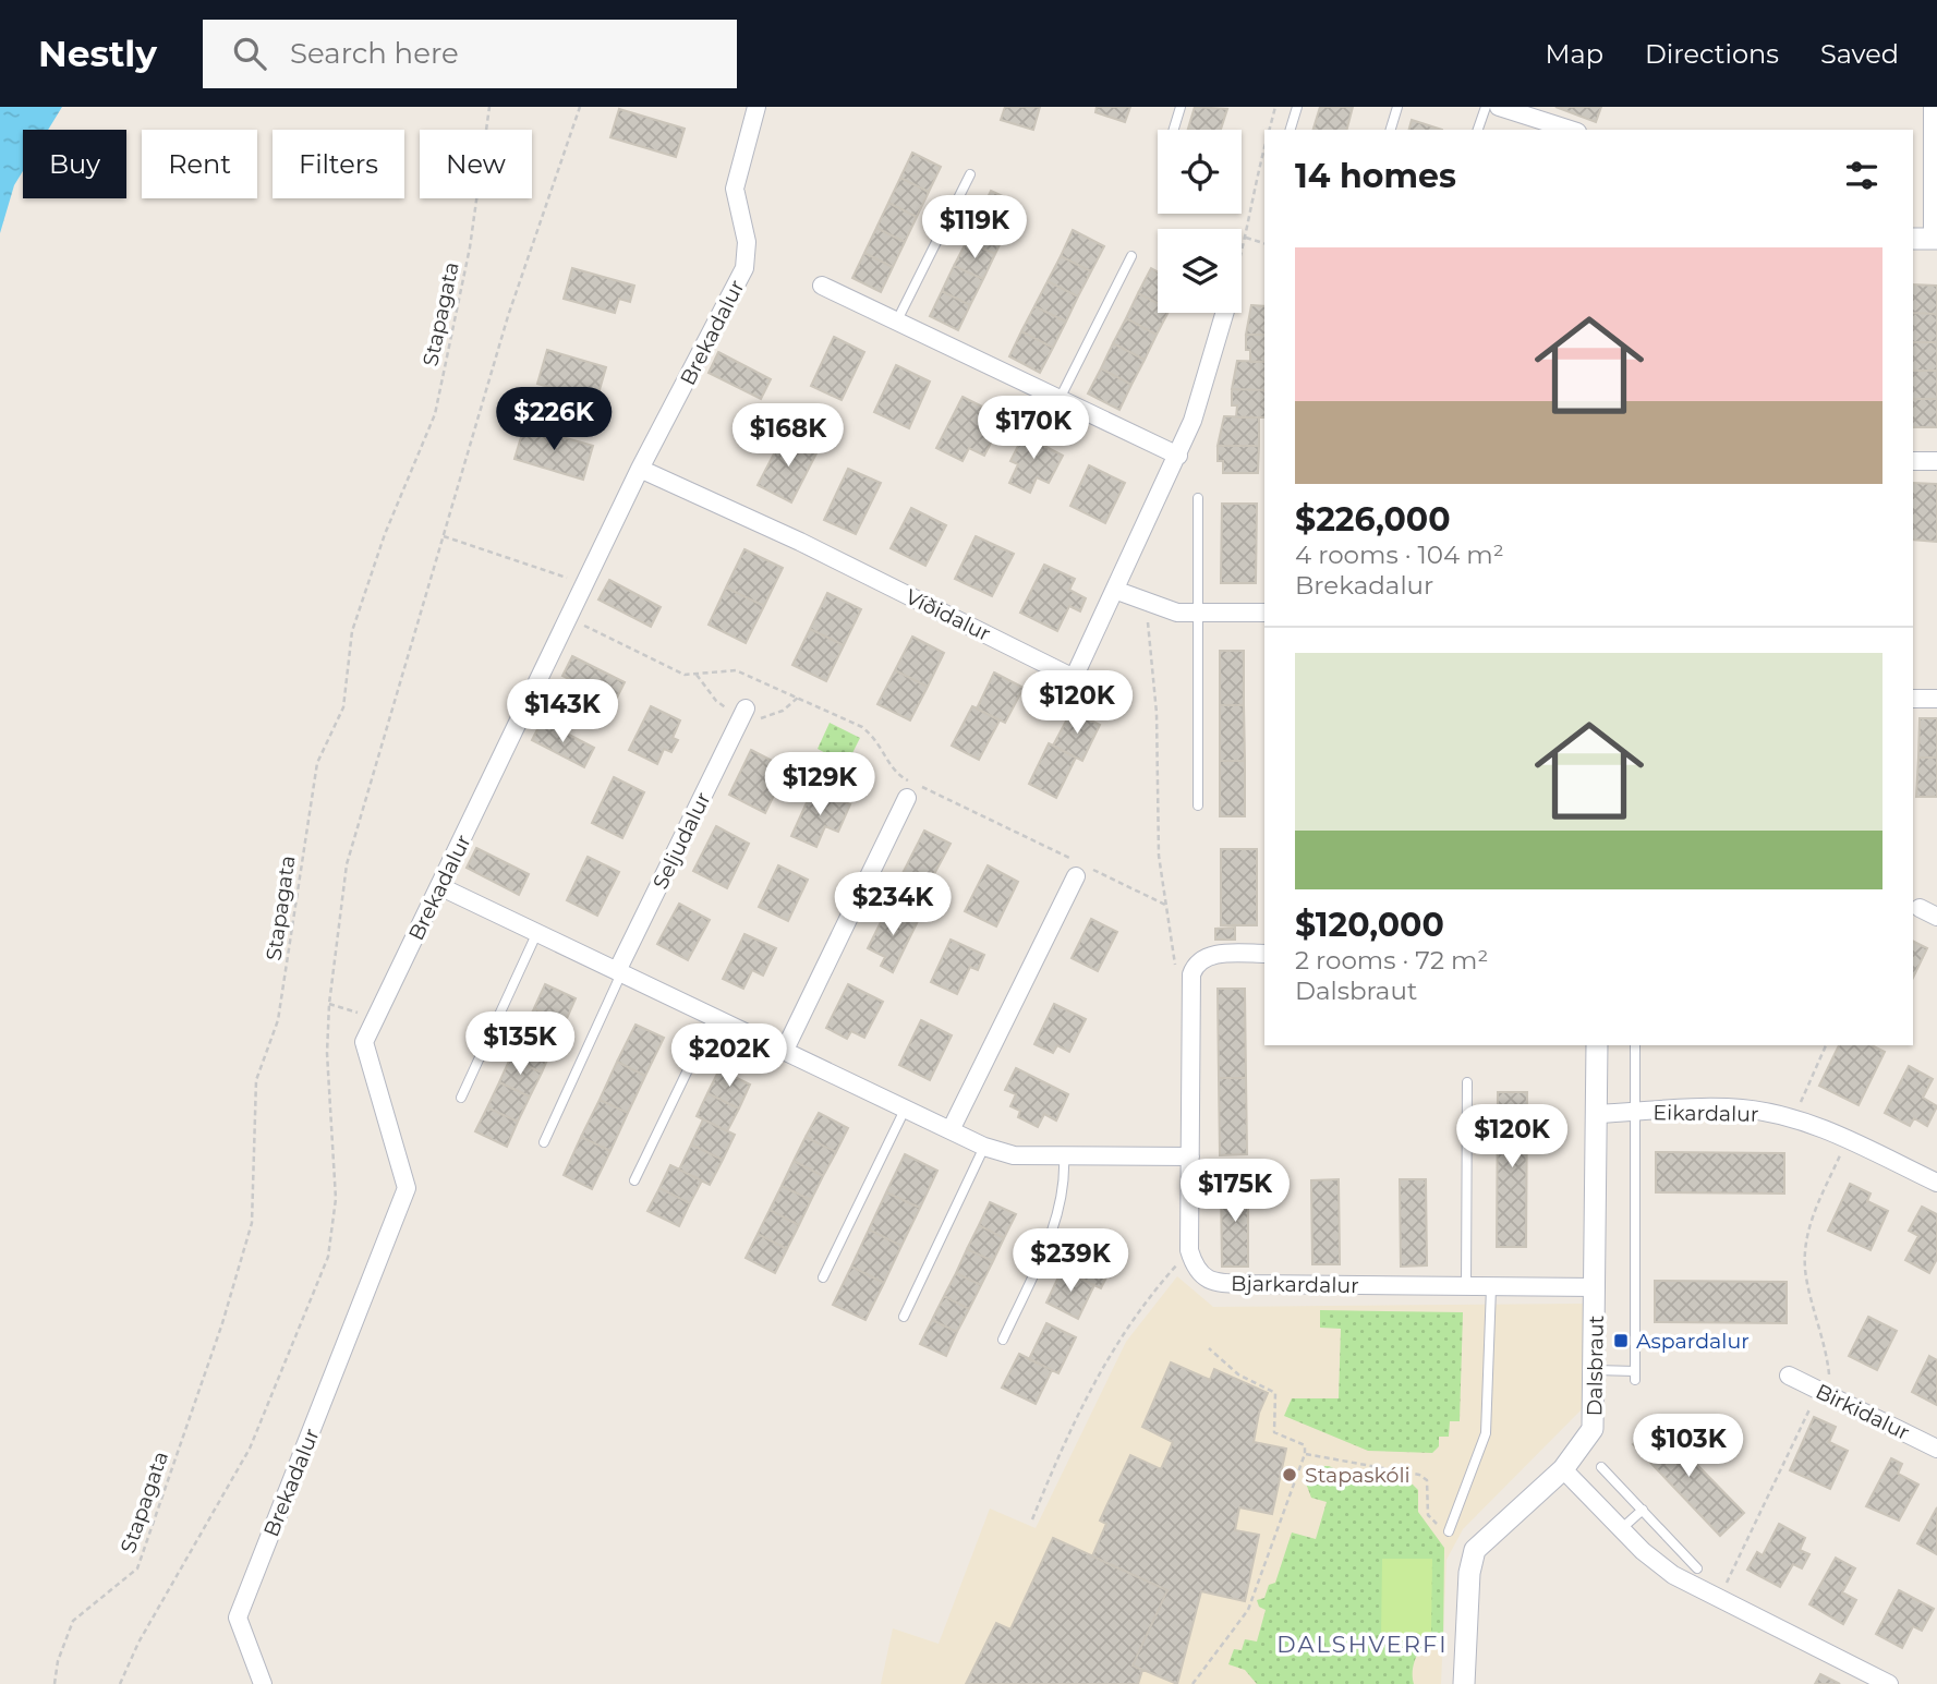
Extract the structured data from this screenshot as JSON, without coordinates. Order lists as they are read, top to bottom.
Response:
{
  "streets": {
    "street": [
      "Brekadalur",
      "Víðidalur",
      "Seljudalur",
      "Eikardalur",
      "Bjarkardalur",
      "Dalsbraut",
      "Birkidalur"
    ],
    "path": ["Stapagata"]
  },
  "crossings": [
    ["Brekadalur", "Víðidalur"],
    ["Eikardalur", "Dalsbraut"],
    ["Bjarkardalur", "Dalsbraut"]
  ],
  "districts": ["DALSHVERFI"],
  "places": {
    "transit": ["Aspardalur"],
    "other": ["Stapaskóli"]
  },
  "page": {
    "header": "Nestly",
    "search": "Search here",
    "nav": ["Map", "Directions", "Saved"],
    "chip": [
      "Buy",
      "Rent",
      "Filters",
      "New"
    ],
    "heading": "14 homes",
    "price": [
      "$119K",
      "$226K",
      "$170K",
      "$168K",
      "$120K",
      "$143K",
      "$129K",
      "$234K",
      "$135K",
      "$202K",
      "$120K",
      "$175K",
      "$239K",
      "$103K"
    ],
    "list": [
      {
        "name": "$226,000",
        "note": "4 rooms · 104 m² · Brekadalur"
      },
      {
        "name": "$120,000",
        "note": "2 rooms · 72 m² · Dalsbraut"
      }
    ]
  }
}
